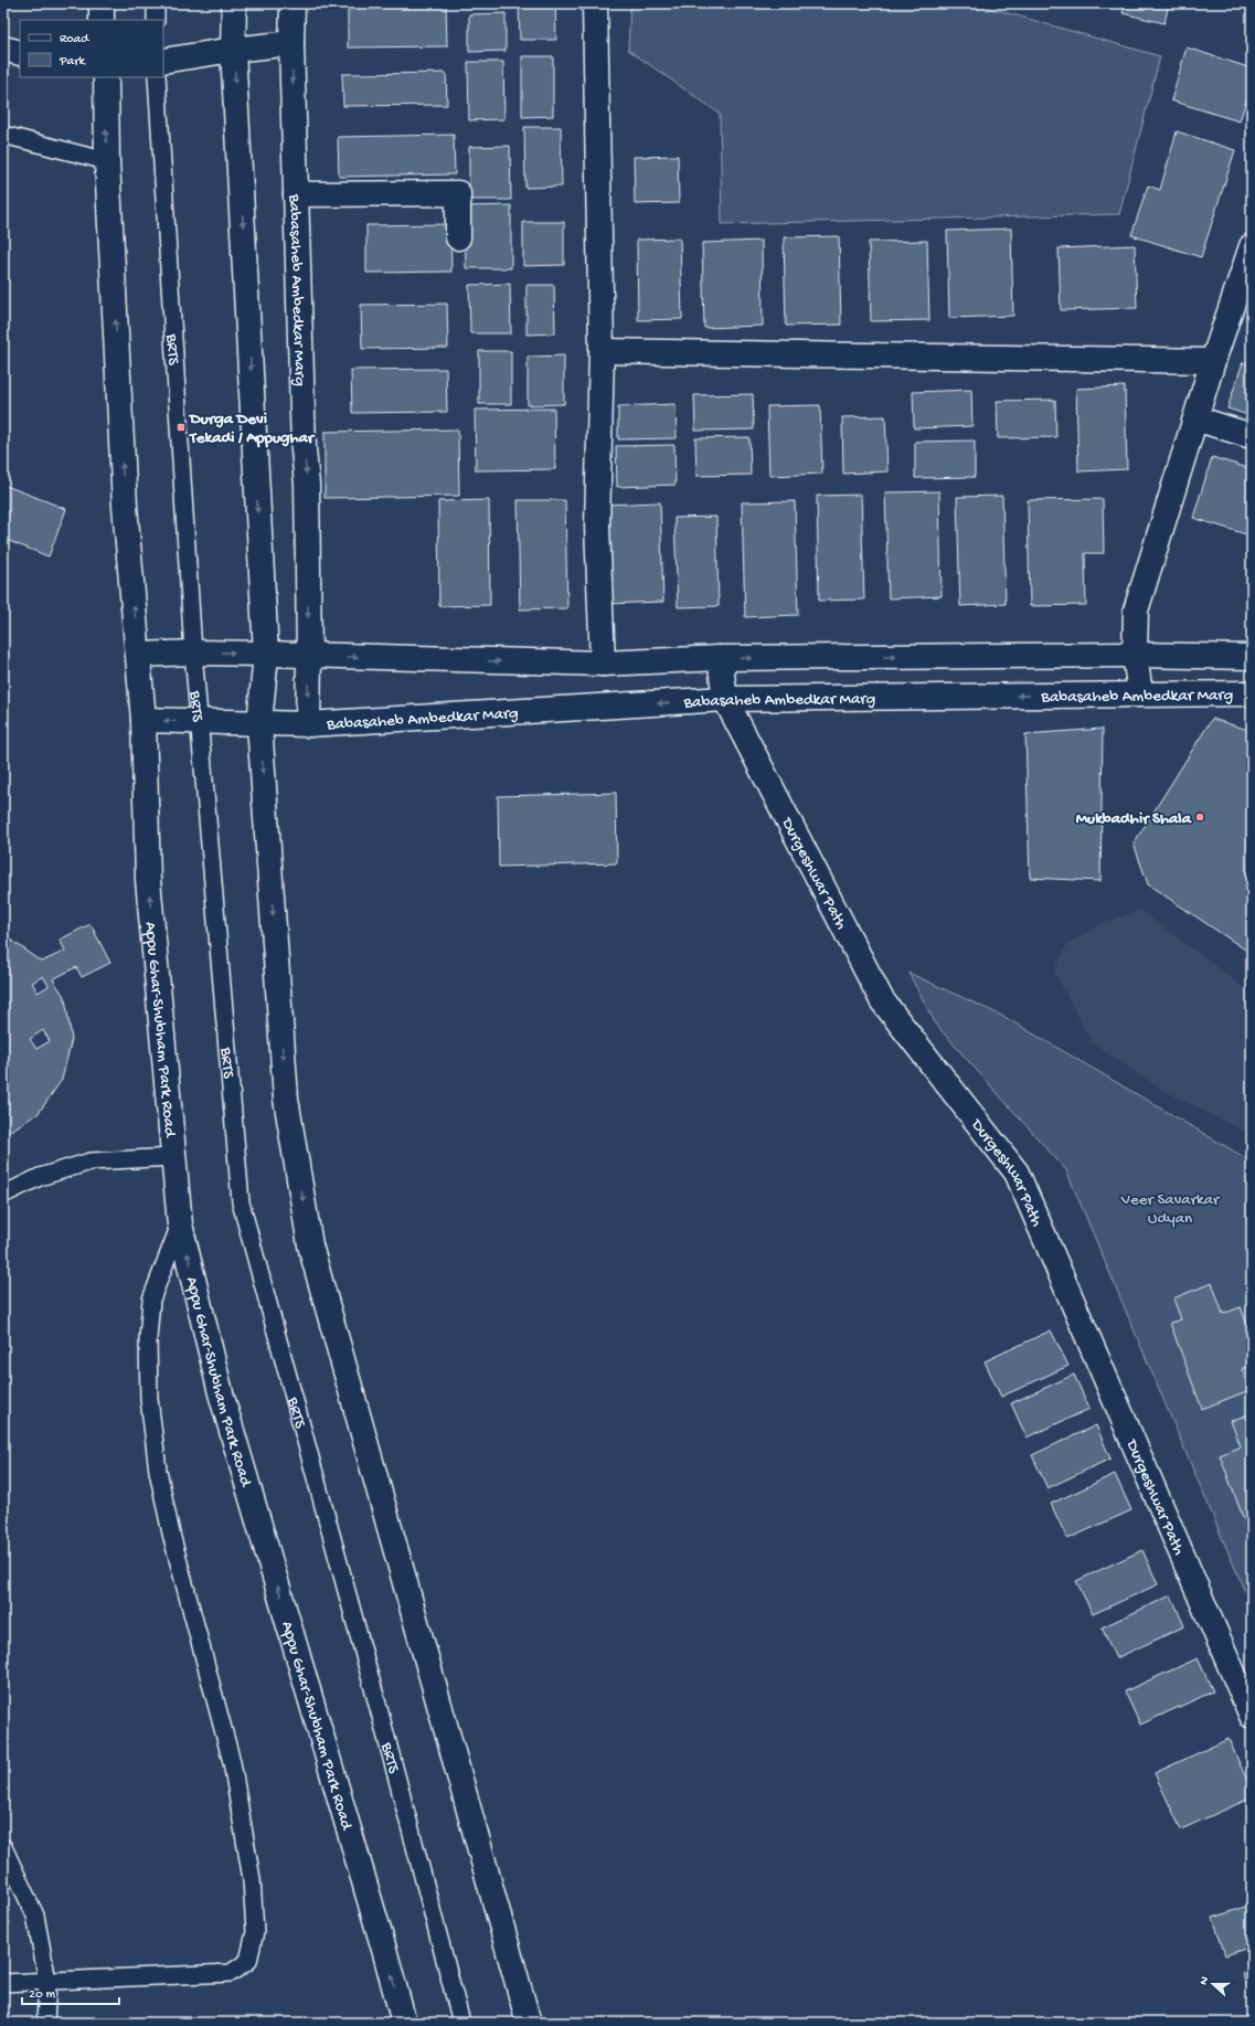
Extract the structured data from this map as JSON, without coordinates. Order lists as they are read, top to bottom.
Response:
{
  "streets": {
    "main road": ["Babasaheb Ambedkar Marg", "Durgeshwar Path", "Appu Ghar-Shubham Park Road"],
    "lane": ["BRTS"]
  },
  "crossings": [
    ["Babasaheb Ambedkar Marg", "BRTS"],
    ["Babasaheb Ambedkar Marg", "Durgeshwar Path"],
    ["Babasaheb Ambedkar Marg", "Appu Ghar-Shubham Park Road"]
  ],
  "parks": ["Veer Savarkar Udyan"],
  "places": {
    "transit": ["Durga Devi Tekadi / Appughar"],
    "other": ["Mukbadhir Shala"]
  },
  "legend": ["Road", "Park"],
  "scale_bar": "20 m",
  "north": "left"
}
